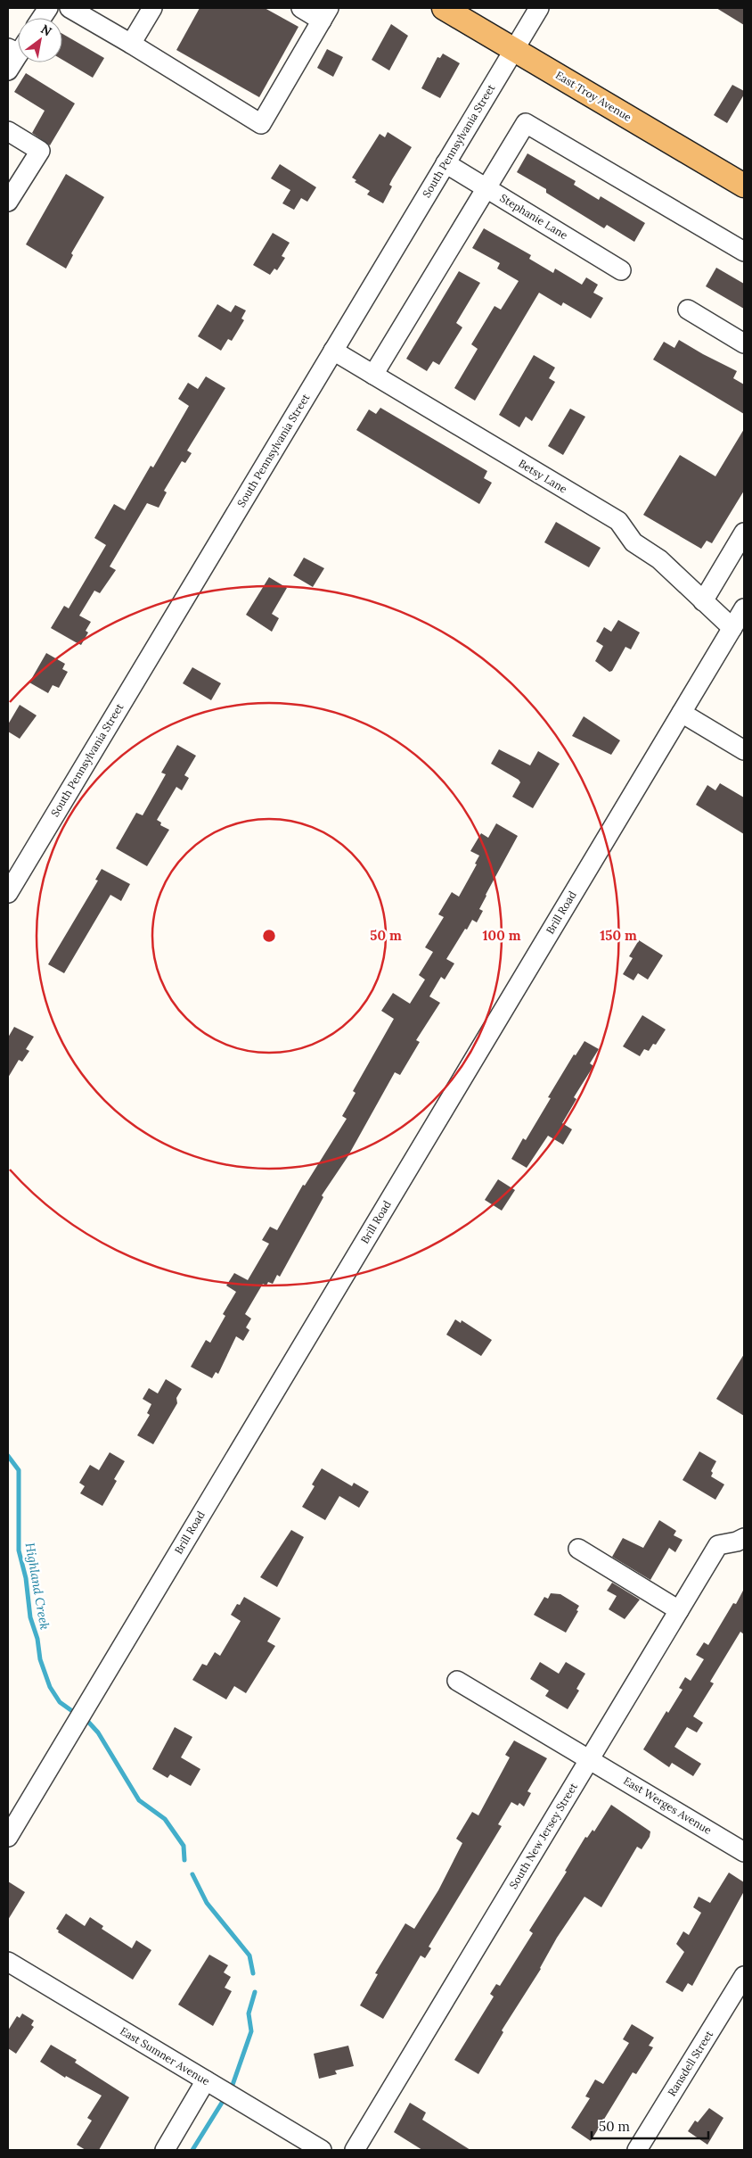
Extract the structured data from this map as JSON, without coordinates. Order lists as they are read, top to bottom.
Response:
{
  "streets": {
    "main road": ["East Troy Avenue"],
    "street": [
      "South Pennsylvania Street",
      "Stephanie Lane",
      "Betsy Lane",
      "Brill Road",
      "East Werges Avenue",
      "South New Jersey Street",
      "East Sumner Avenue",
      "Ransdell Street"
    ]
  },
  "crossings": [
    ["East Troy Avenue", "South Pennsylvania Street"],
    ["South Pennsylvania Street", "Stephanie Lane"],
    ["South Pennsylvania Street", "Betsy Lane"],
    ["Betsy Lane", "Brill Road"],
    ["East Werges Avenue", "South New Jersey Street"]
  ],
  "water": ["Highland Creek"],
  "scale_bar": "50 m",
  "north": "top right",
  "rings": ["50 m", "100 m", "150 m"]
}
